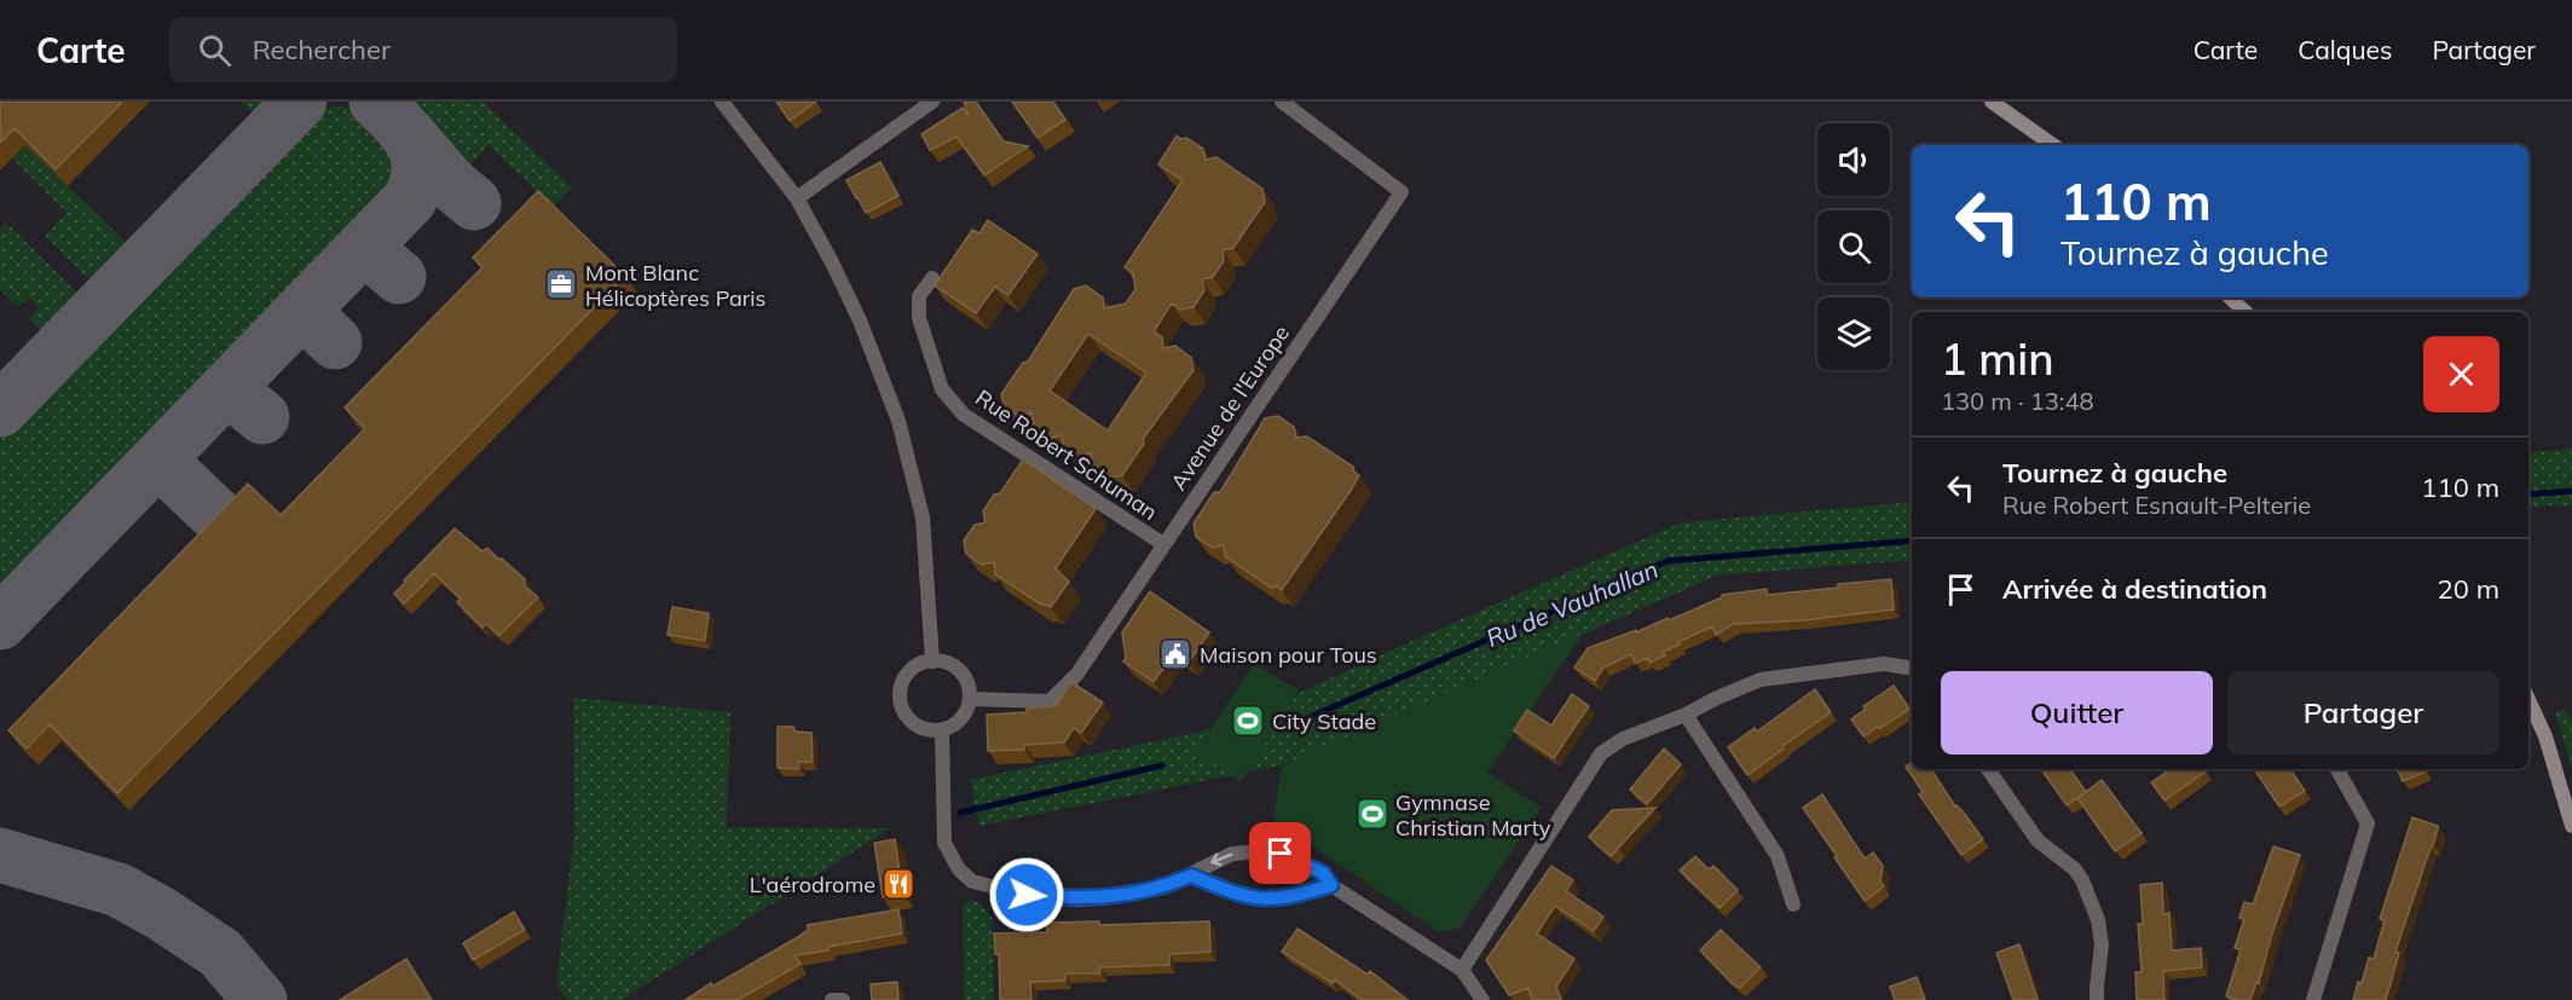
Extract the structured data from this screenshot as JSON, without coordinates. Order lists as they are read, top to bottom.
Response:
{
  "streets": {
    "street": ["Avenue de l'Europe", "Rue Robert Schuman"]
  },
  "crossings": [
    ["Avenue de l'Europe", "Rue Robert Schuman"]
  ],
  "water": ["Ru de Vauhallan"],
  "places": {
    "office": ["Mont Blanc Hélicoptères Paris"],
    "public building": ["Maison pour Tous"],
    "sports": ["City Stade", "Gymnase Christian Marty"],
    "restaurant": ["L'aérodrome"]
  },
  "page": {
    "header": "Carte",
    "search": "Rechercher",
    "nav": ["Carte", "Calques", "Partager"],
    "turn": ["110 m", "Tournez à gauche"],
    "heading": ["1 min", "130 m · 13:48"],
    "list": [
      {
        "name": "Tournez à gauche",
        "note": "Rue Robert Esnault-Pelterie",
        "value": "110 m"
      },
      {
        "name": "Arrivée à destination",
        "value": "20 m"
      }
    ],
    "buttons": ["Quitter", "Partager"]
  }
}
